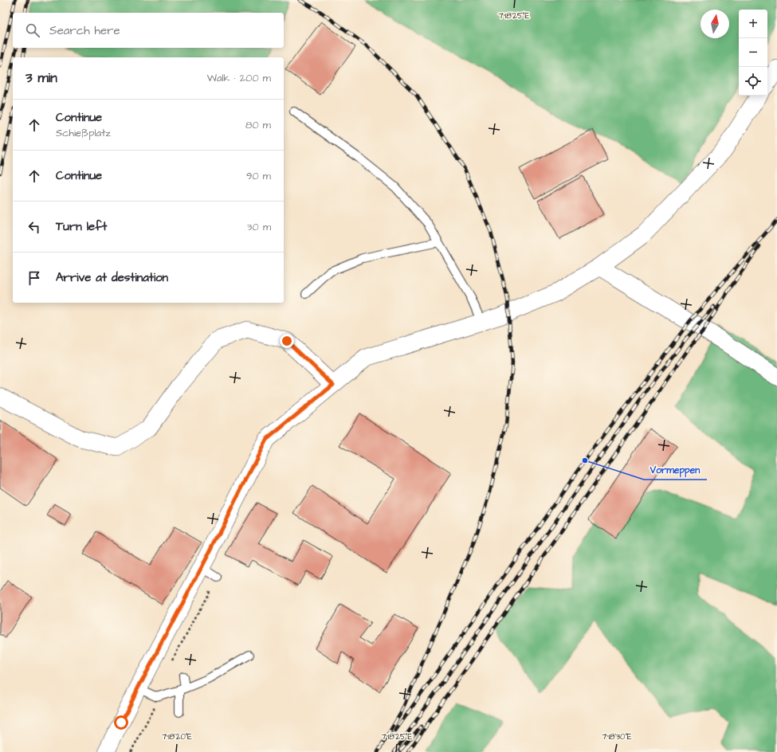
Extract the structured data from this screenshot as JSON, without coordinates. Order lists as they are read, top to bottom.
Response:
{
  "places": ["Vormeppen"],
  "north": "top",
  "page": {
    "map_buttons": ["+", "−"],
    "search": "Search here",
    "heading": ["3 min", "Walk · 200 m"],
    "list": [
      ["Continue", "Schießplatz", "80 m"],
      ["Continue", "90 m"],
      ["Turn left", "30 m"],
      "Arrive at destination"
    ]
  },
  "coordinates": ["7°18'25\"E", "7°18'20\"E", "7°18'30\"E"]
}
